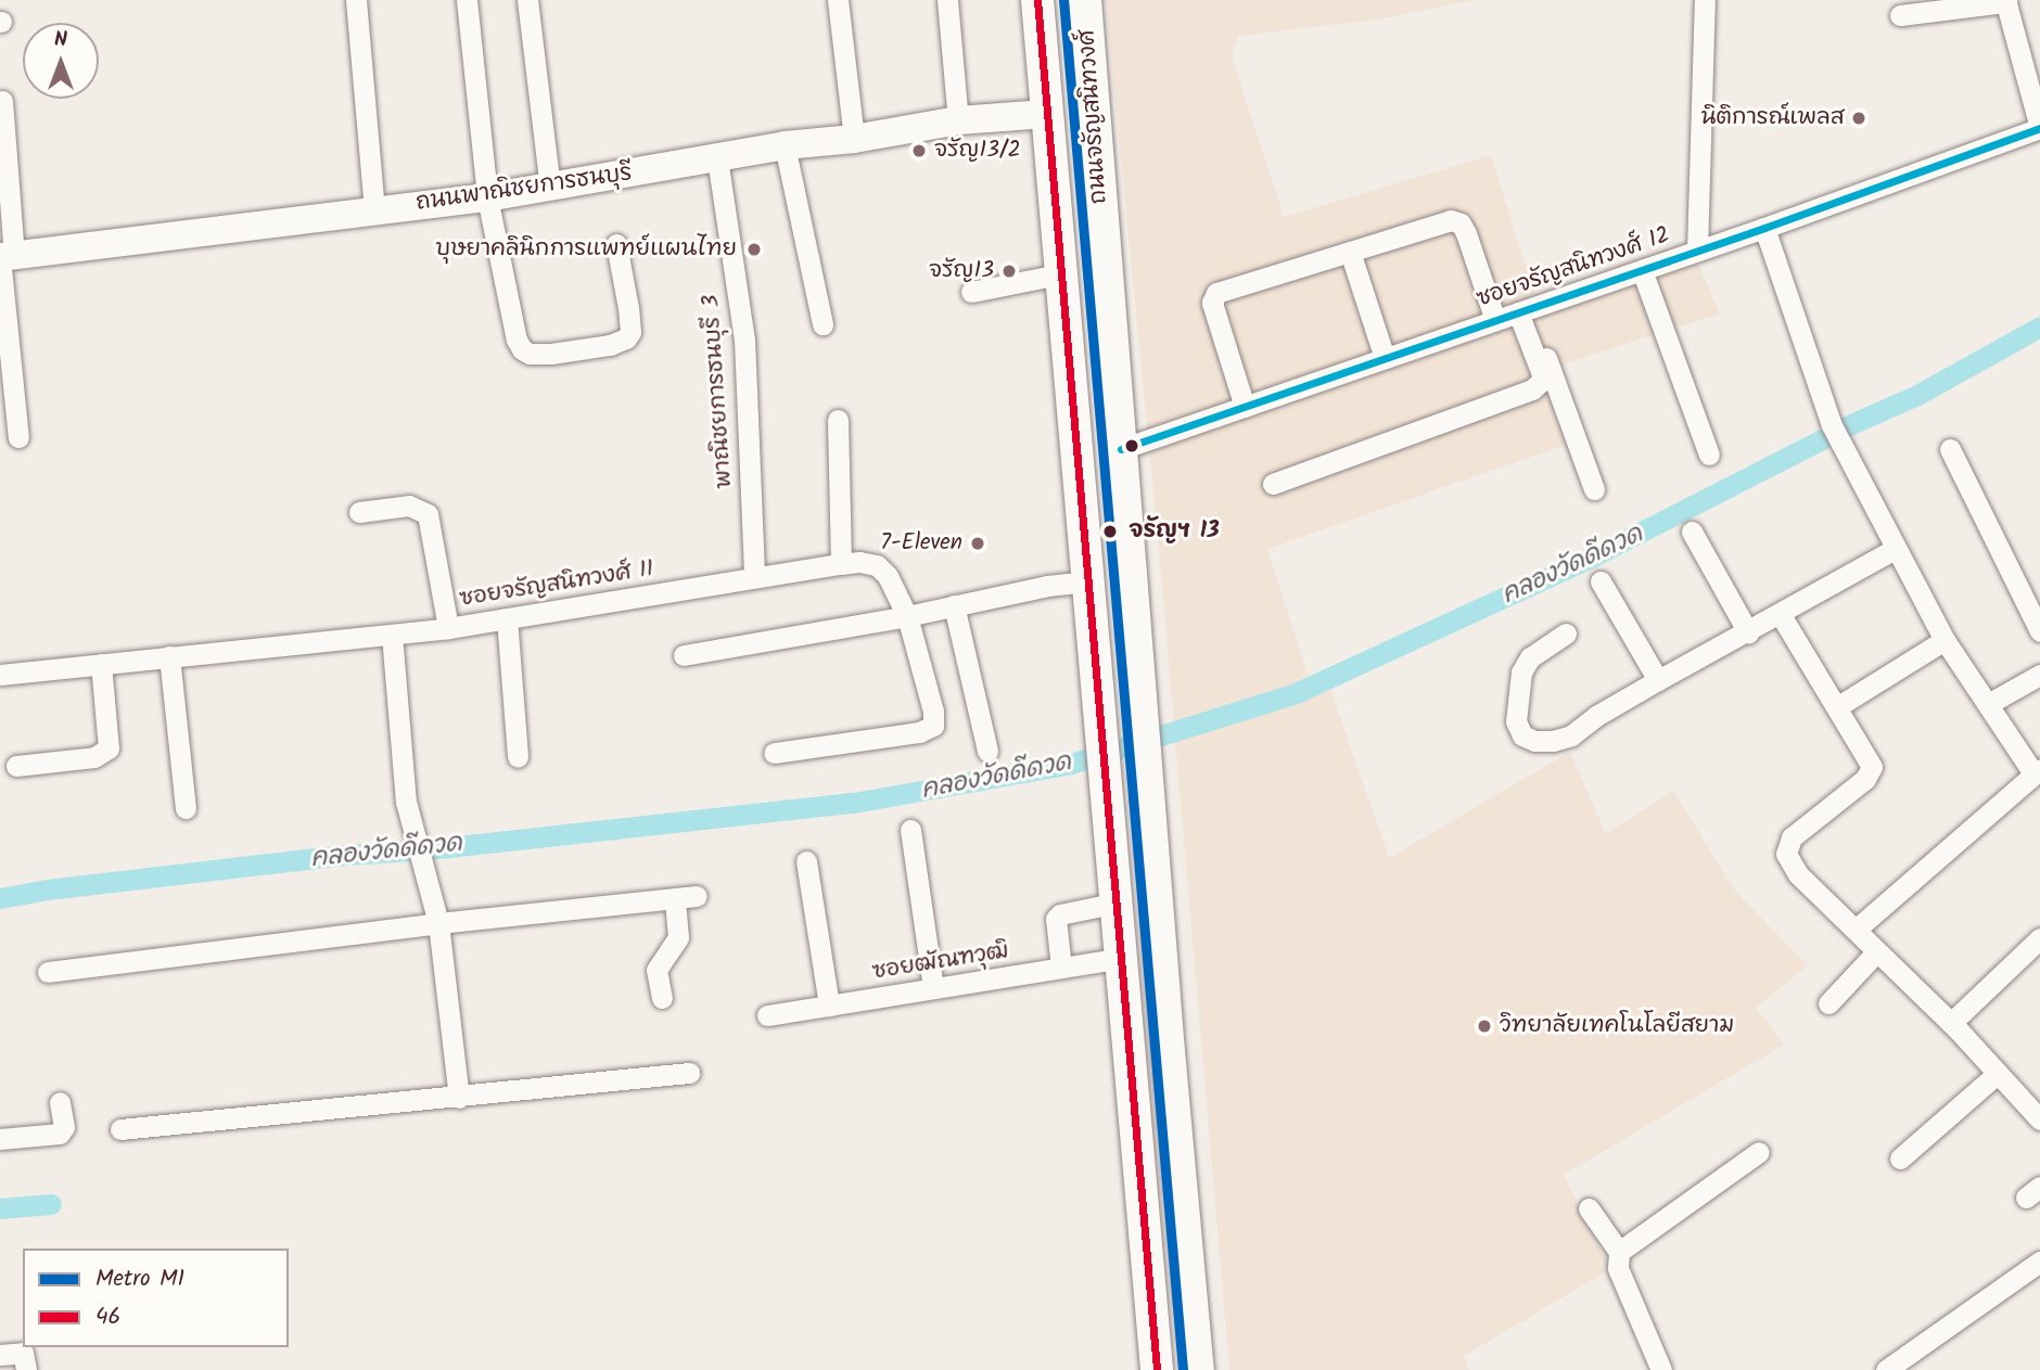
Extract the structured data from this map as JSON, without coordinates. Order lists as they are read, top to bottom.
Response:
{
  "streets": {
    "main road": ["ถนนจรัญสนิทวงศ์", "ถนนพาณิชยการธนบุรี"],
    "street": [
      "ซอยจรัญสนิทวงศ์ 12",
      "พาณิชยการธนบุรี 3",
      "ซอยจรัญสนิทวงศ์ 11",
      "ซอยฒัณฑวุฒิ"
    ]
  },
  "crossings": [
    ["ถนนจรัญสนิทวงศ์", "ถนนพาณิชยการธนบุรี"],
    ["ถนนจรัญสนิทวงศ์", "ซอยจรัญสนิทวงศ์ 12"],
    ["ถนนจรัญสนิทวงศ์", "ซอยฒัณฑวุฒิ"],
    ["ถนนพาณิชยการธนบุรี", "พาณิชยการธนบุรี 3"],
    ["พาณิชยการธนบุรี 3", "ซอยจรัญสนิทวงศ์ 11"]
  ],
  "water": ["คลองวัดดีดวด"],
  "places": [
    "นิติการณ์เพลส",
    "จรัญ13/2",
    "บุษยาคลินิกการแพทย์แผนไทย",
    "จรัญ13",
    "จรัญฯ 13",
    "7-Eleven",
    "วิทยาลัยเทคโนโลยีสยาม"
  ],
  "lines": ["metro line M1", "transit line 46"],
  "legend": ["Metro M1", "46"],
  "north": "top"
}
